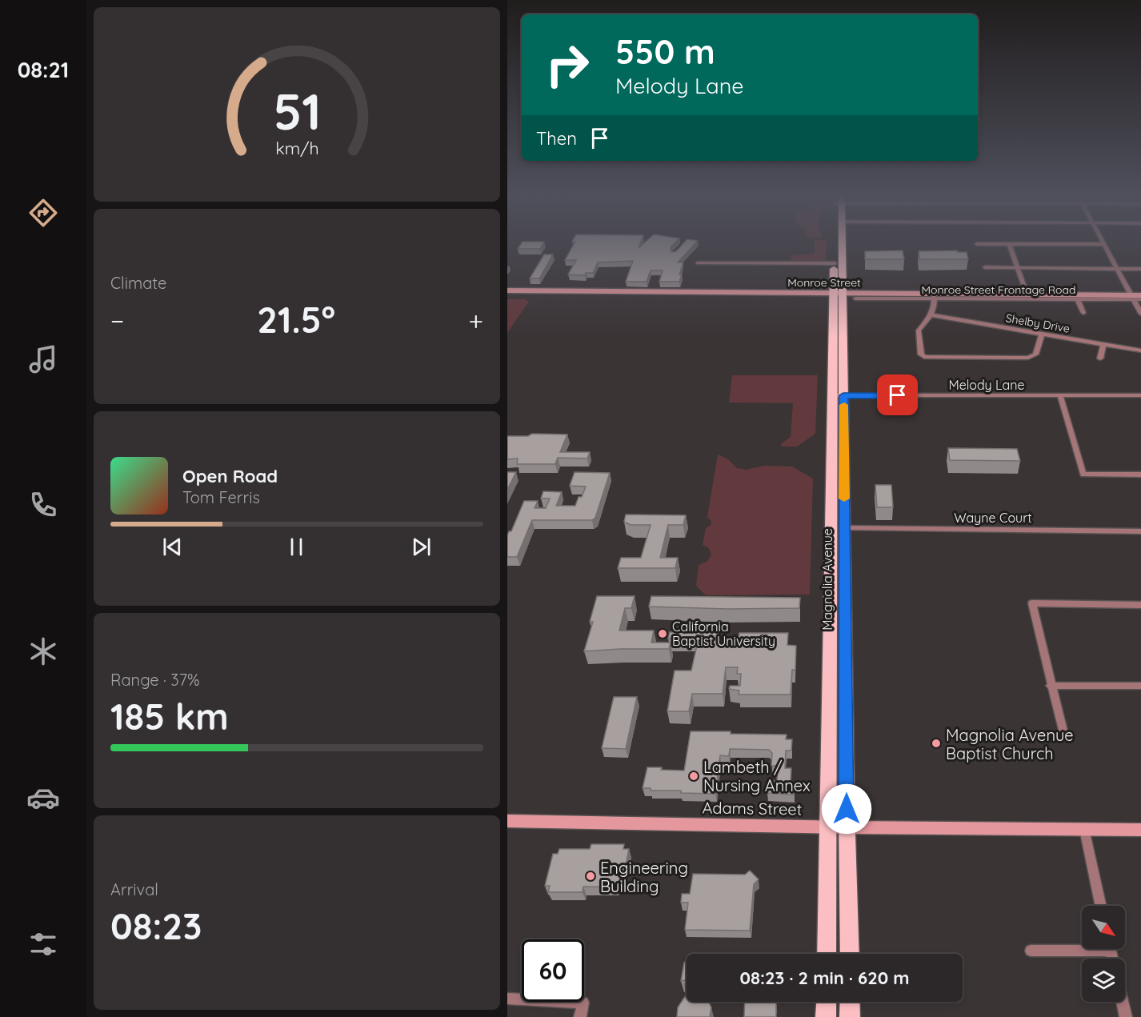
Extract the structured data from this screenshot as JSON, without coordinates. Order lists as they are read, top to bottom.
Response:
{
  "streets": {
    "main road": ["Monroe Street", "Magnolia Avenue", "Adams Street"],
    "street": [
      "Monroe Street Frontage Road",
      "Shelby Drive",
      "Melody Lane",
      "Wayne Court"
    ]
  },
  "crossings": [
    ["Monroe Street", "Monroe Street Frontage Road"],
    ["Monroe Street", "Magnolia Avenue"],
    ["Melody Lane", "Magnolia Avenue"],
    ["Wayne Court", "Magnolia Avenue"],
    ["Magnolia Avenue", "Adams Street"]
  ],
  "places": [
    "California Baptist University",
    "Magnolia Avenue Baptist Church",
    "Lambeth / Nursing Annex",
    "Engineering Building"
  ],
  "north": "bottom right",
  "page": {
    "tabs": "08:21",
    "turn": ["550 m", "Melody Lane"],
    "then": "Then",
    "tile": [
      "Climate",
      ["Range · 37%", "185 km"],
      ["Arrival", "08:23"]
    ],
    "heat": ["−", "21.5°", "+"],
    "song": ["Open Road", "Tom Ferris"],
    "limit": "60",
    "trip": "08:23 · 2 min · 620 m",
    "gauge": ["51", "km/h"]
  }
}
